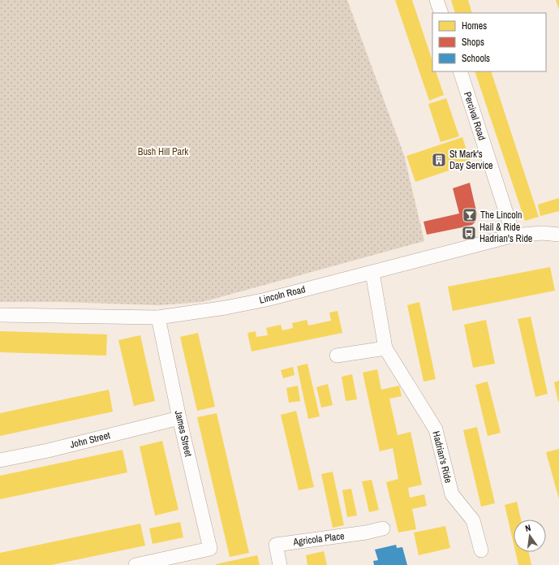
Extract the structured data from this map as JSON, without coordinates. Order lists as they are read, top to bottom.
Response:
{
  "streets": {
    "street": [
      "Percival Road",
      "Lincoln Road",
      "James Street",
      "John Street",
      "Hadrian's Ride",
      "Agricola Place"
    ]
  },
  "crossings": [
    ["Percival Road", "Lincoln Road"],
    ["Lincoln Road", "James Street"],
    ["Lincoln Road", "Hadrian's Ride"],
    ["James Street", "John Street"]
  ],
  "parks": ["Bush Hill Park"],
  "places": {
    "building": ["St Mark's Day Service"],
    "bar": ["The Lincoln"],
    "bus stop": ["Hail & Ride Hadrian's Ride"]
  },
  "legend": ["Homes", "Shops", "Schools"],
  "north": "top"
}
